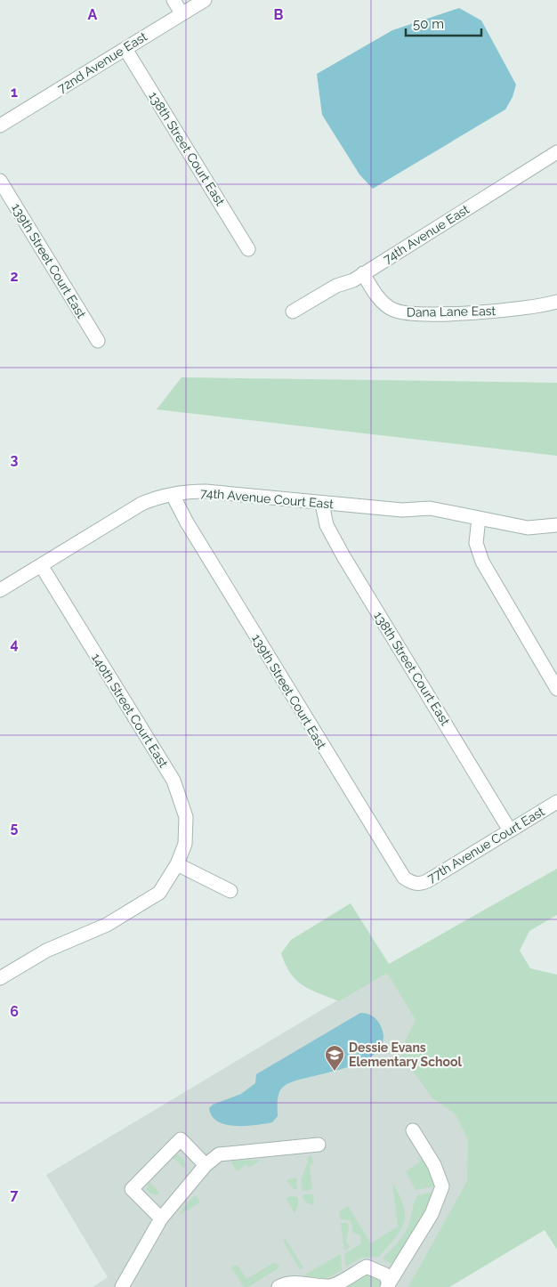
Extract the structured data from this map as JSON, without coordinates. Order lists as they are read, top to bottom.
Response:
{
  "streets": {
    "street": [
      "72nd Avenue East",
      "138th Street Court East",
      "74th Avenue East",
      "139th Street Court East",
      "Dana Lane East",
      "74th Avenue Court East",
      "140th Street Court East",
      "77th Avenue Court East"
    ]
  },
  "crossings": [
    ["72nd Avenue East", "138th Street Court East"],
    ["138th Street Court East", "74th Avenue Court East"],
    ["138th Street Court East", "77th Avenue Court East"],
    ["74th Avenue East", "Dana Lane East"],
    ["139th Street Court East", "74th Avenue Court East"],
    ["139th Street Court East", "77th Avenue Court East"],
    ["74th Avenue Court East", "140th Street Court East"]
  ],
  "places": {
    "school or university": ["Dessie Evans Elementary School"]
  },
  "scale_bar": "50 m",
  "grid": {
    "columns": ["A", "B"],
    "rows": [
      "1",
      "2",
      "3",
      "4",
      "5",
      "6",
      "7"
    ]
  }
}
